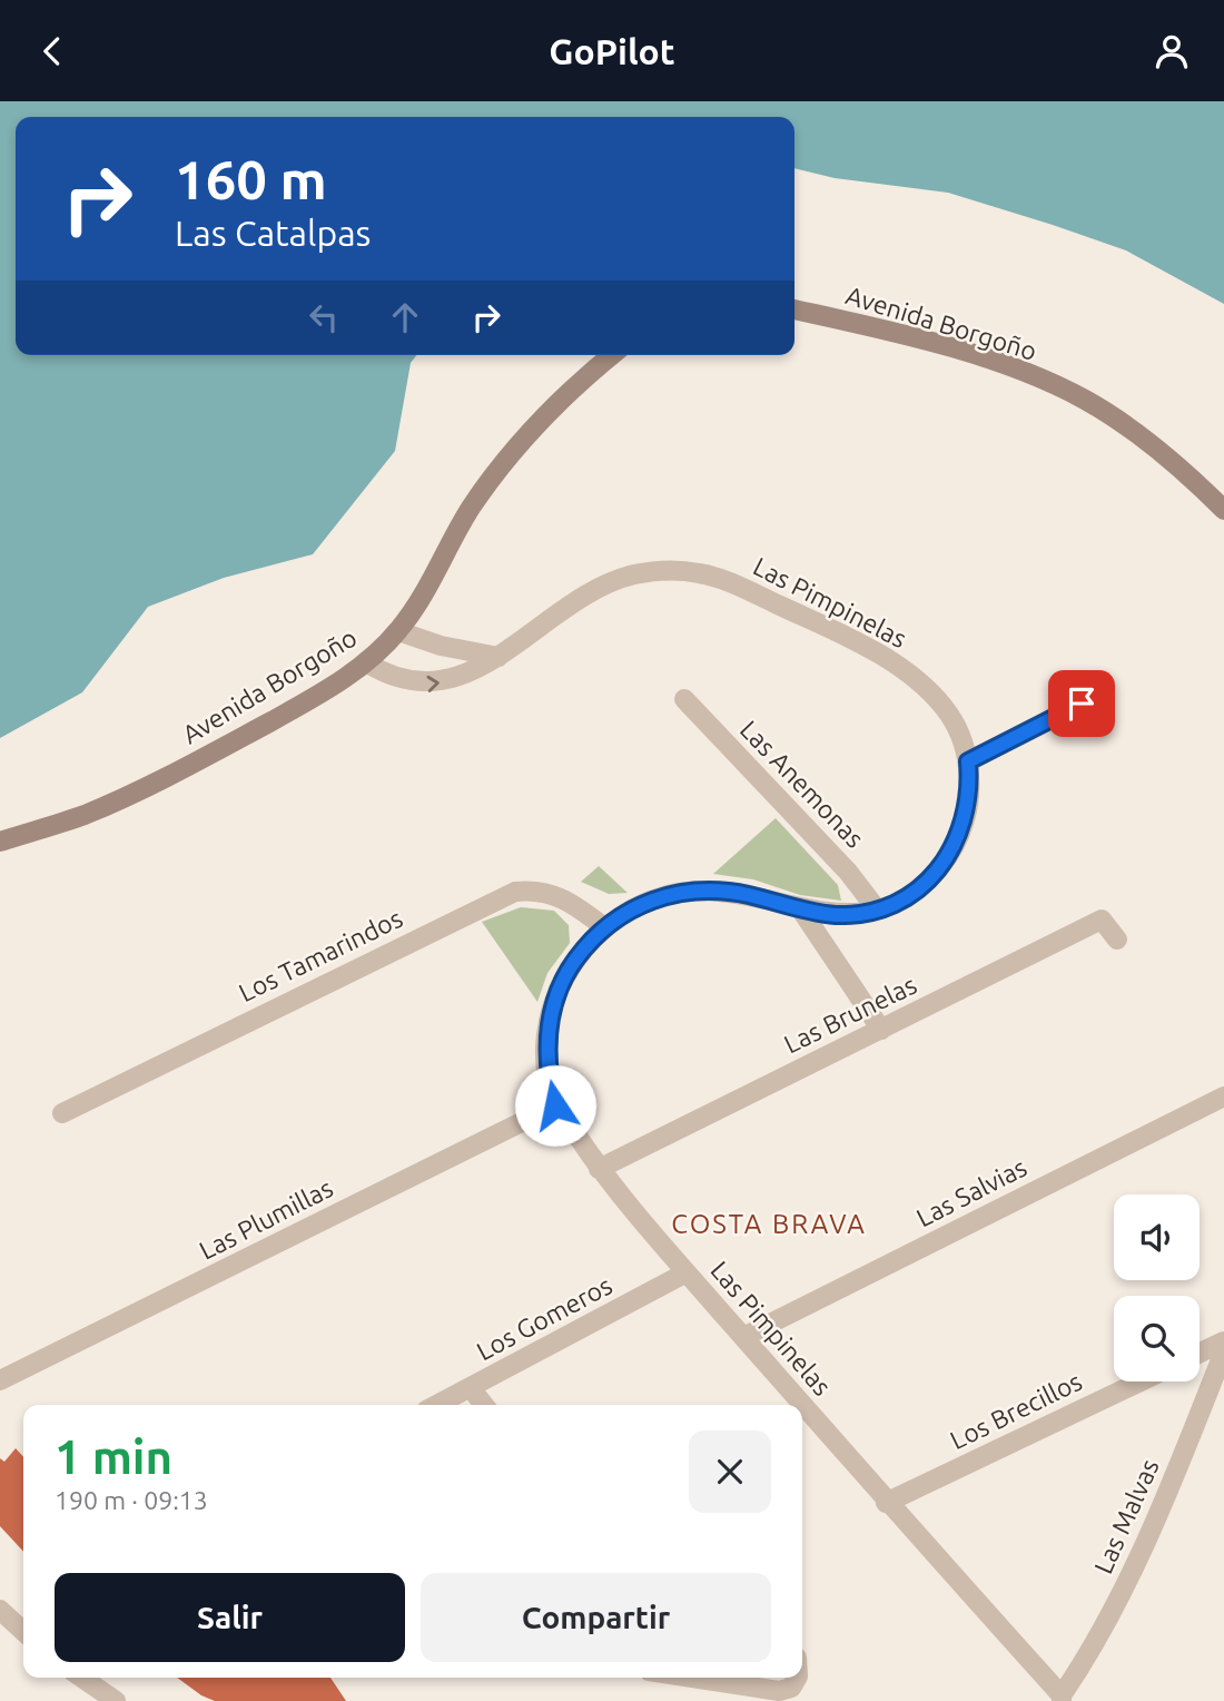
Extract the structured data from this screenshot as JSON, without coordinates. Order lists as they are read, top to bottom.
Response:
{
  "streets": {
    "main road": ["Avenida Borgoño"],
    "street": [
      "Las Pimpinelas",
      "Las Anemonas",
      "Los Tamarindos",
      "Las Brunelas",
      "Las Salvias",
      "Las Plumillas",
      "Los Gomeros",
      "Los Brecillos",
      "Las Malvas"
    ]
  },
  "crossings": [
    ["Avenida Borgoño", "Las Pimpinelas"],
    ["Las Pimpinelas", "Las Anemonas"],
    ["Las Pimpinelas", "Los Tamarindos"],
    ["Las Pimpinelas", "Las Brunelas"],
    ["Las Pimpinelas", "Las Salvias"],
    ["Las Pimpinelas", "Las Plumillas"],
    ["Las Pimpinelas", "Los Gomeros"],
    ["Las Pimpinelas", "Los Brecillos"],
    ["Las Pimpinelas", "Las Malvas"]
  ],
  "districts": ["COSTA BRAVA"],
  "page": {
    "header": "GoPilot",
    "turn": ["160 m", "Las Catalpas"],
    "heading": ["1 min", "190 m · 09:13"],
    "buttons": ["Salir", "Compartir"]
  }
}
